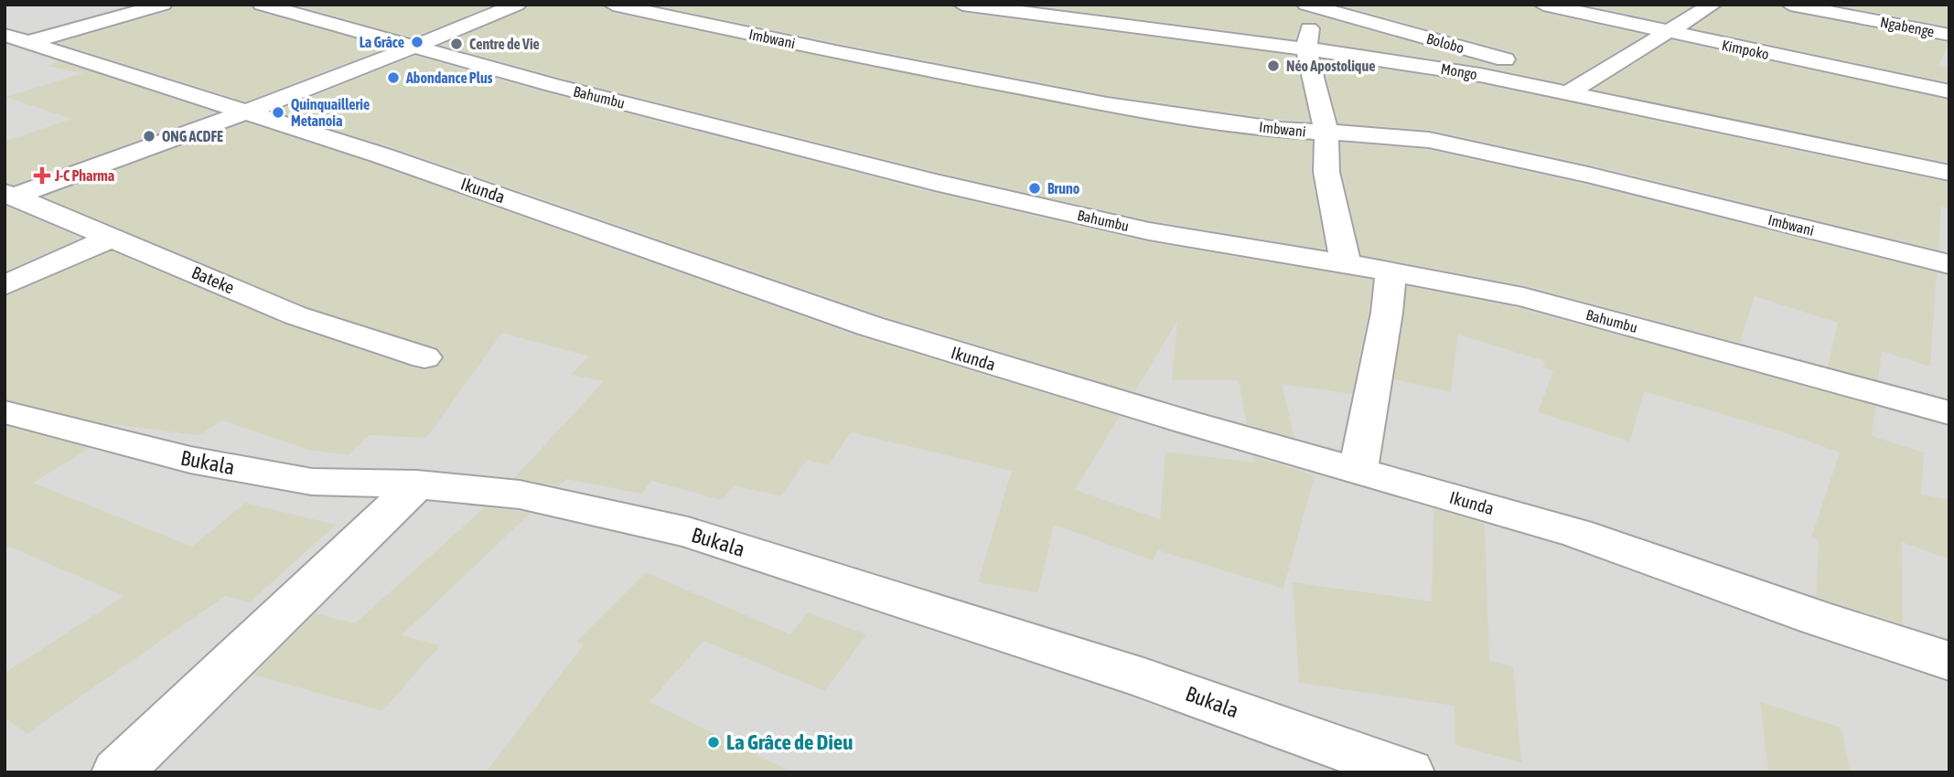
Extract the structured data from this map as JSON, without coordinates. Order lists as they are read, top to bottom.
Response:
{
  "streets": {
    "street": [
      "Ngabenge",
      "Imbwani",
      "Bolobo",
      "Kimpoko",
      "Mongo",
      "Bahumbu",
      "Ikunda",
      "Bateke",
      "Bukala"
    ]
  },
  "crossings": [
    ["Bolobo", "Mongo"]
  ],
  "places": {
    "other": [
      "La Grâce",
      "Centre de Vie",
      "Néo Apostolique",
      "Abondance Plus",
      "Quinquaillerie Metanoia",
      "ONG ACDFE",
      "Bruno",
      "La Grâce de Dieu"
    ],
    "health": ["J-C Pharma"]
  }
}
